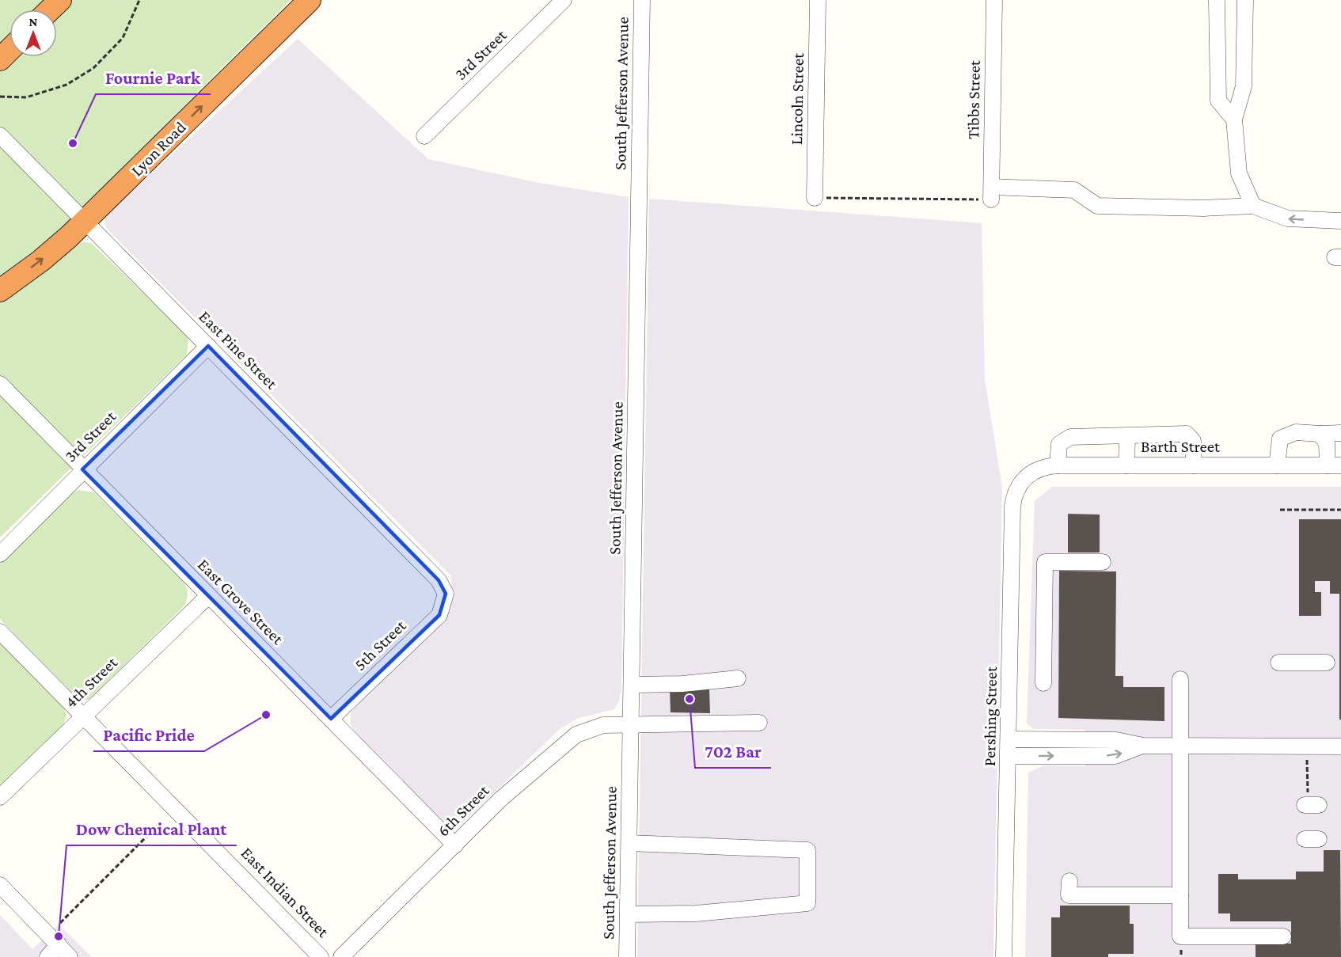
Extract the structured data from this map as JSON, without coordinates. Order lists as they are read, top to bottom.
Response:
{
  "streets": {
    "highway": ["Lyon Road"],
    "street": [
      "3rd Street",
      "South Jefferson Avenue",
      "Lincoln Street",
      "Tibbs Street",
      "East Pine Street",
      "Barth Street",
      "East Grove Street",
      "5th Street",
      "4th Street",
      "Pershing Street",
      "6th Street",
      "East Indian Street"
    ]
  },
  "crossings": [
    ["3rd Street", "East Pine Street"],
    ["3rd Street", "East Grove Street"],
    ["South Jefferson Avenue", "6th Street"],
    ["Lyon Road", "East Pine Street"],
    ["East Pine Street", "5th Street"],
    ["Barth Street", "Pershing Street"],
    ["East Grove Street", "5th Street"],
    ["East Grove Street", "4th Street"],
    ["East Grove Street", "6th Street"],
    ["4th Street", "East Indian Street"]
  ],
  "one_way": ["Lyon Road"],
  "places": [
    "Fournie Park",
    "702 Bar",
    "Pacific Pride",
    "Dow Chemical Plant"
  ],
  "north": "top"
}
